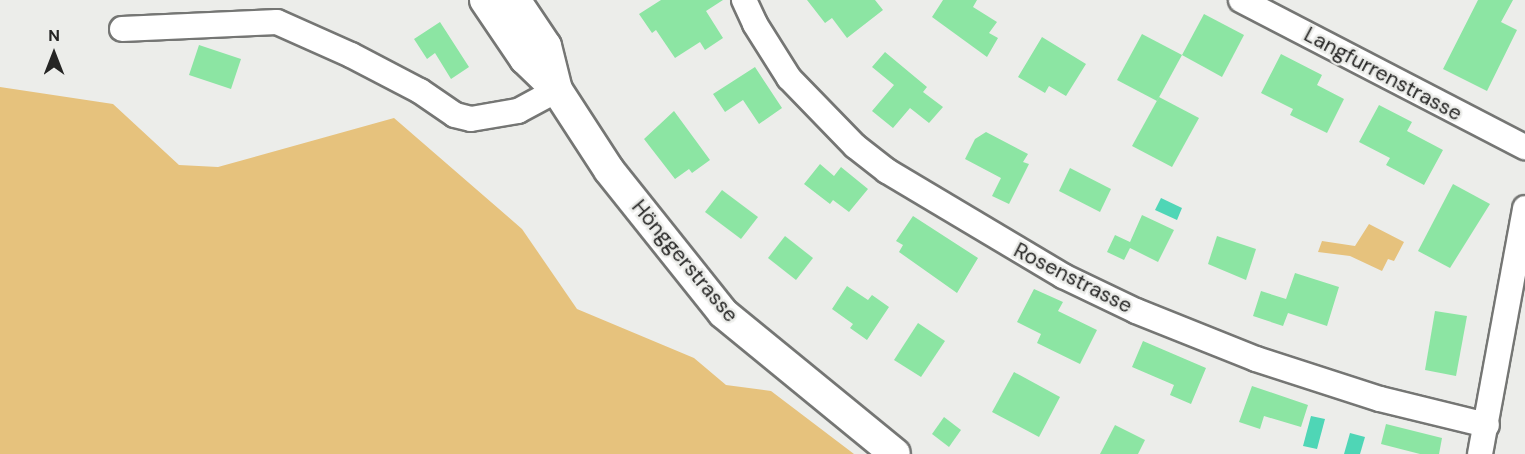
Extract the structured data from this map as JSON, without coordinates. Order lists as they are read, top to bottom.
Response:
{
  "streets": {
    "main road": ["Hönggerstrasse"],
    "street": ["Langfurrenstrasse", "Rosenstrasse"]
  },
  "north": "top"
}
